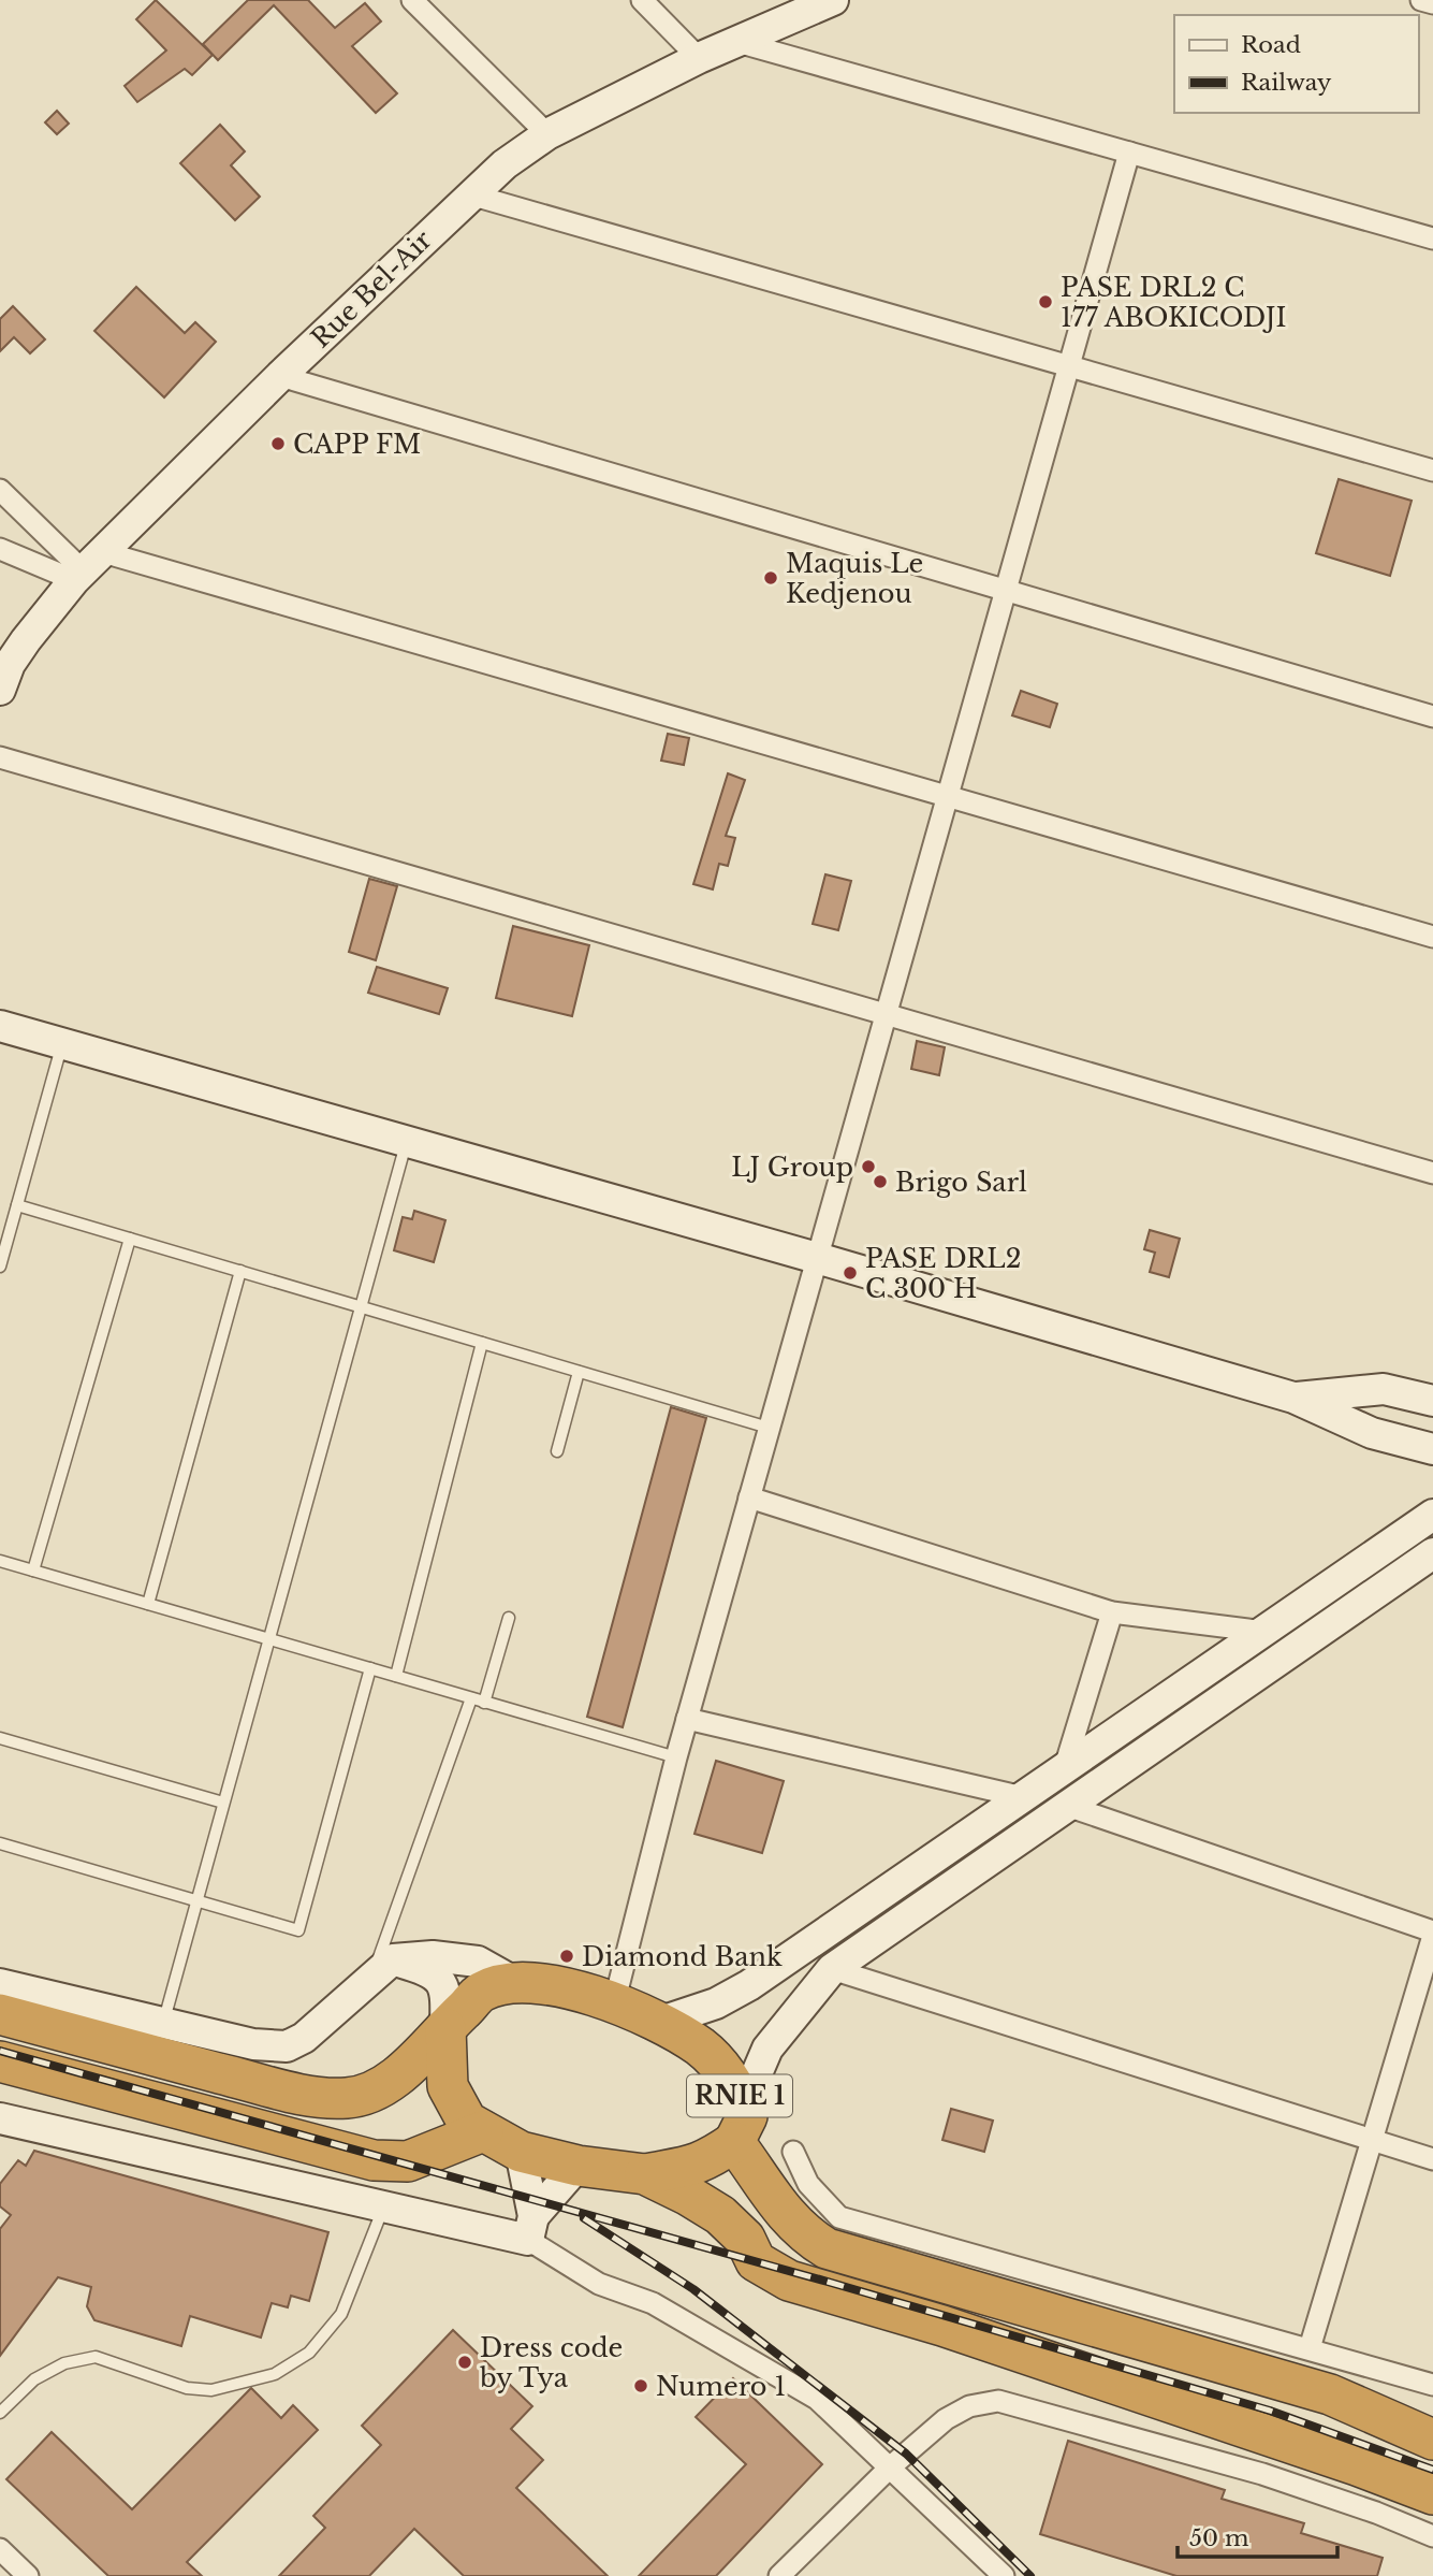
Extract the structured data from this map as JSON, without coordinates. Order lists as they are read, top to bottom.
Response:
{
  "streets": {
    "highway": ["RNIE 1"],
    "main road": ["Rue Bel-Air"]
  },
  "places": [
    "PASE DRL2 C 177 ABOKICODJI",
    "CAPP FM",
    "Maquis Le Kedjenou",
    "LJ Group",
    "Brigo Sarl",
    "PASE DRL2 C 300 H",
    "Diamond Bank",
    "Dress code by Tya",
    "Numero 1"
  ],
  "legend": ["Road", "Railway"],
  "scale_bar": "50 m"
}
